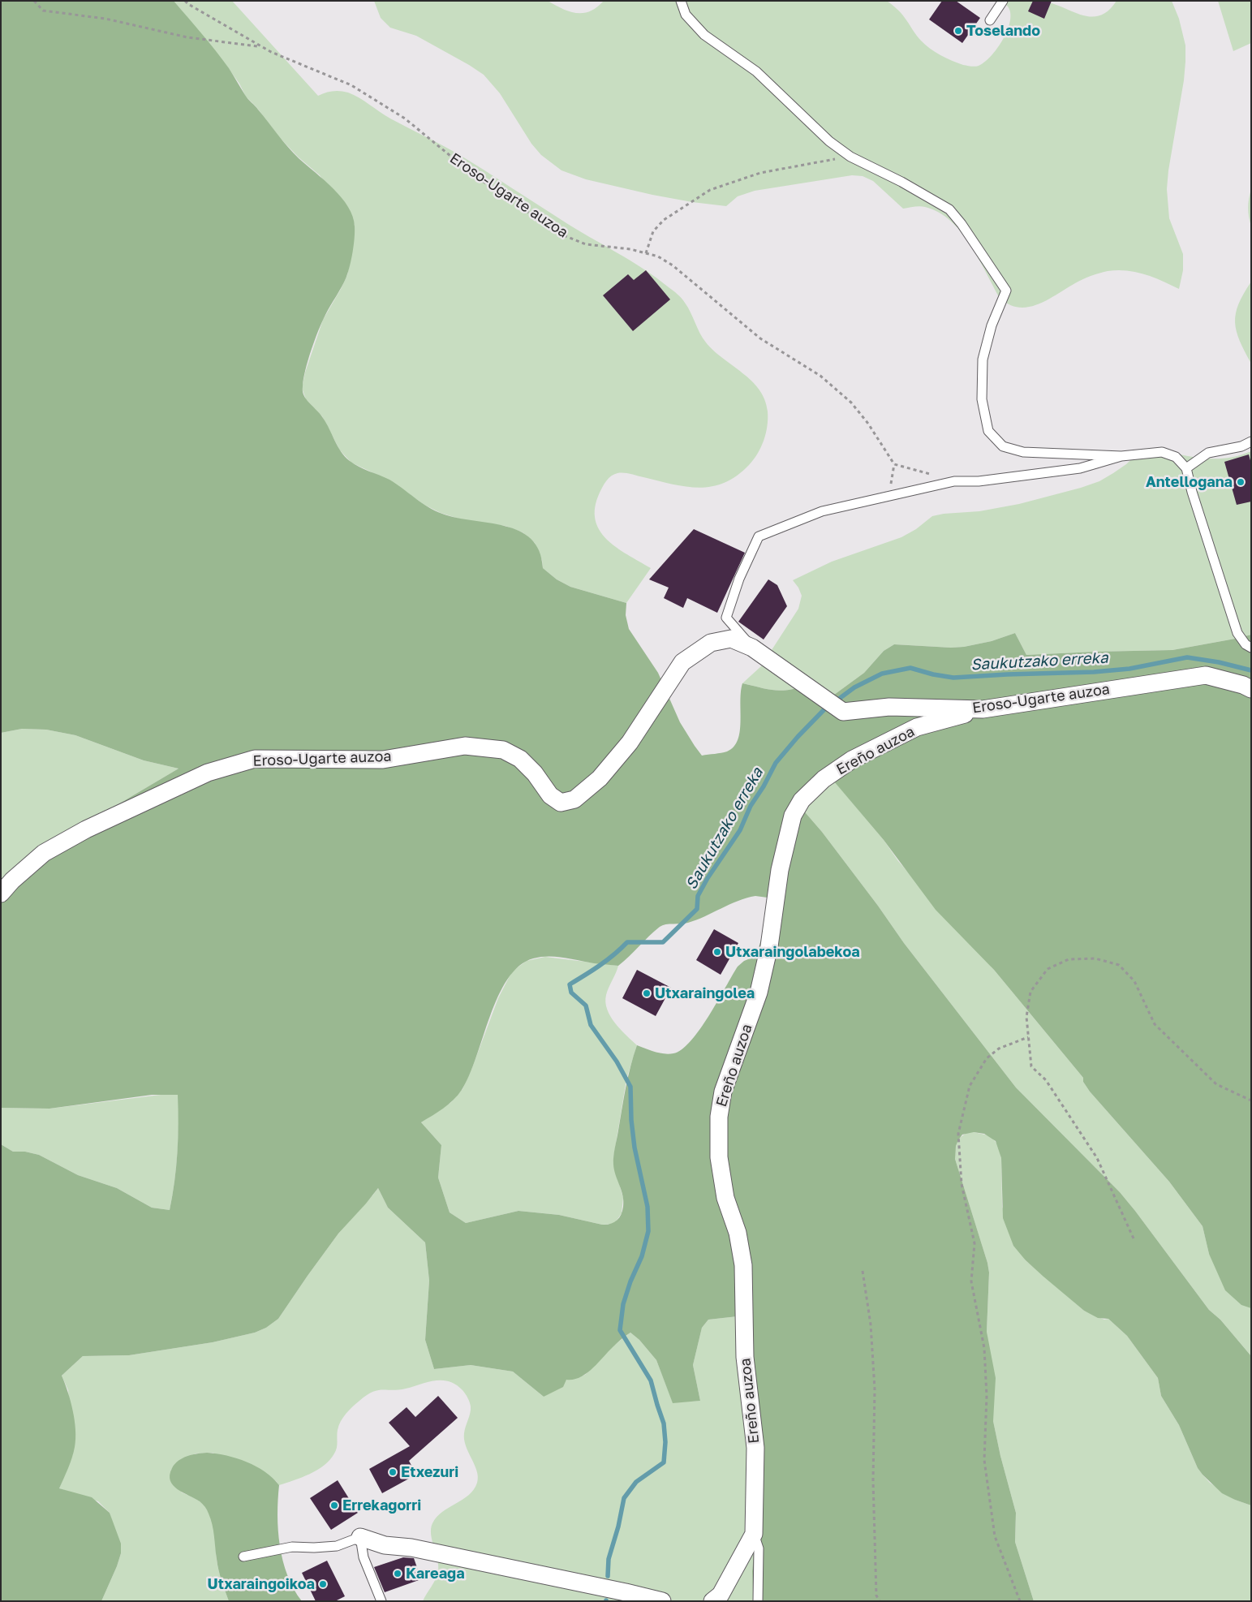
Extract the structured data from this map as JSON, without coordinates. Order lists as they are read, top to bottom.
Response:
{
  "streets": {
    "street": ["Eroso-Ugarte auzoa", "Ereño auzoa"]
  },
  "crossings": [
    ["Eroso-Ugarte auzoa", "Ereño auzoa"]
  ],
  "water": ["Saukutzako erreka"],
  "places": [
    "Toselando",
    "Antellogana",
    "Utxaraingolabekoa",
    "Utxaraingolea",
    "Etxezuri",
    "Errekagorri",
    "Kareaga",
    "Utxaraingoikoa"
  ]
}
